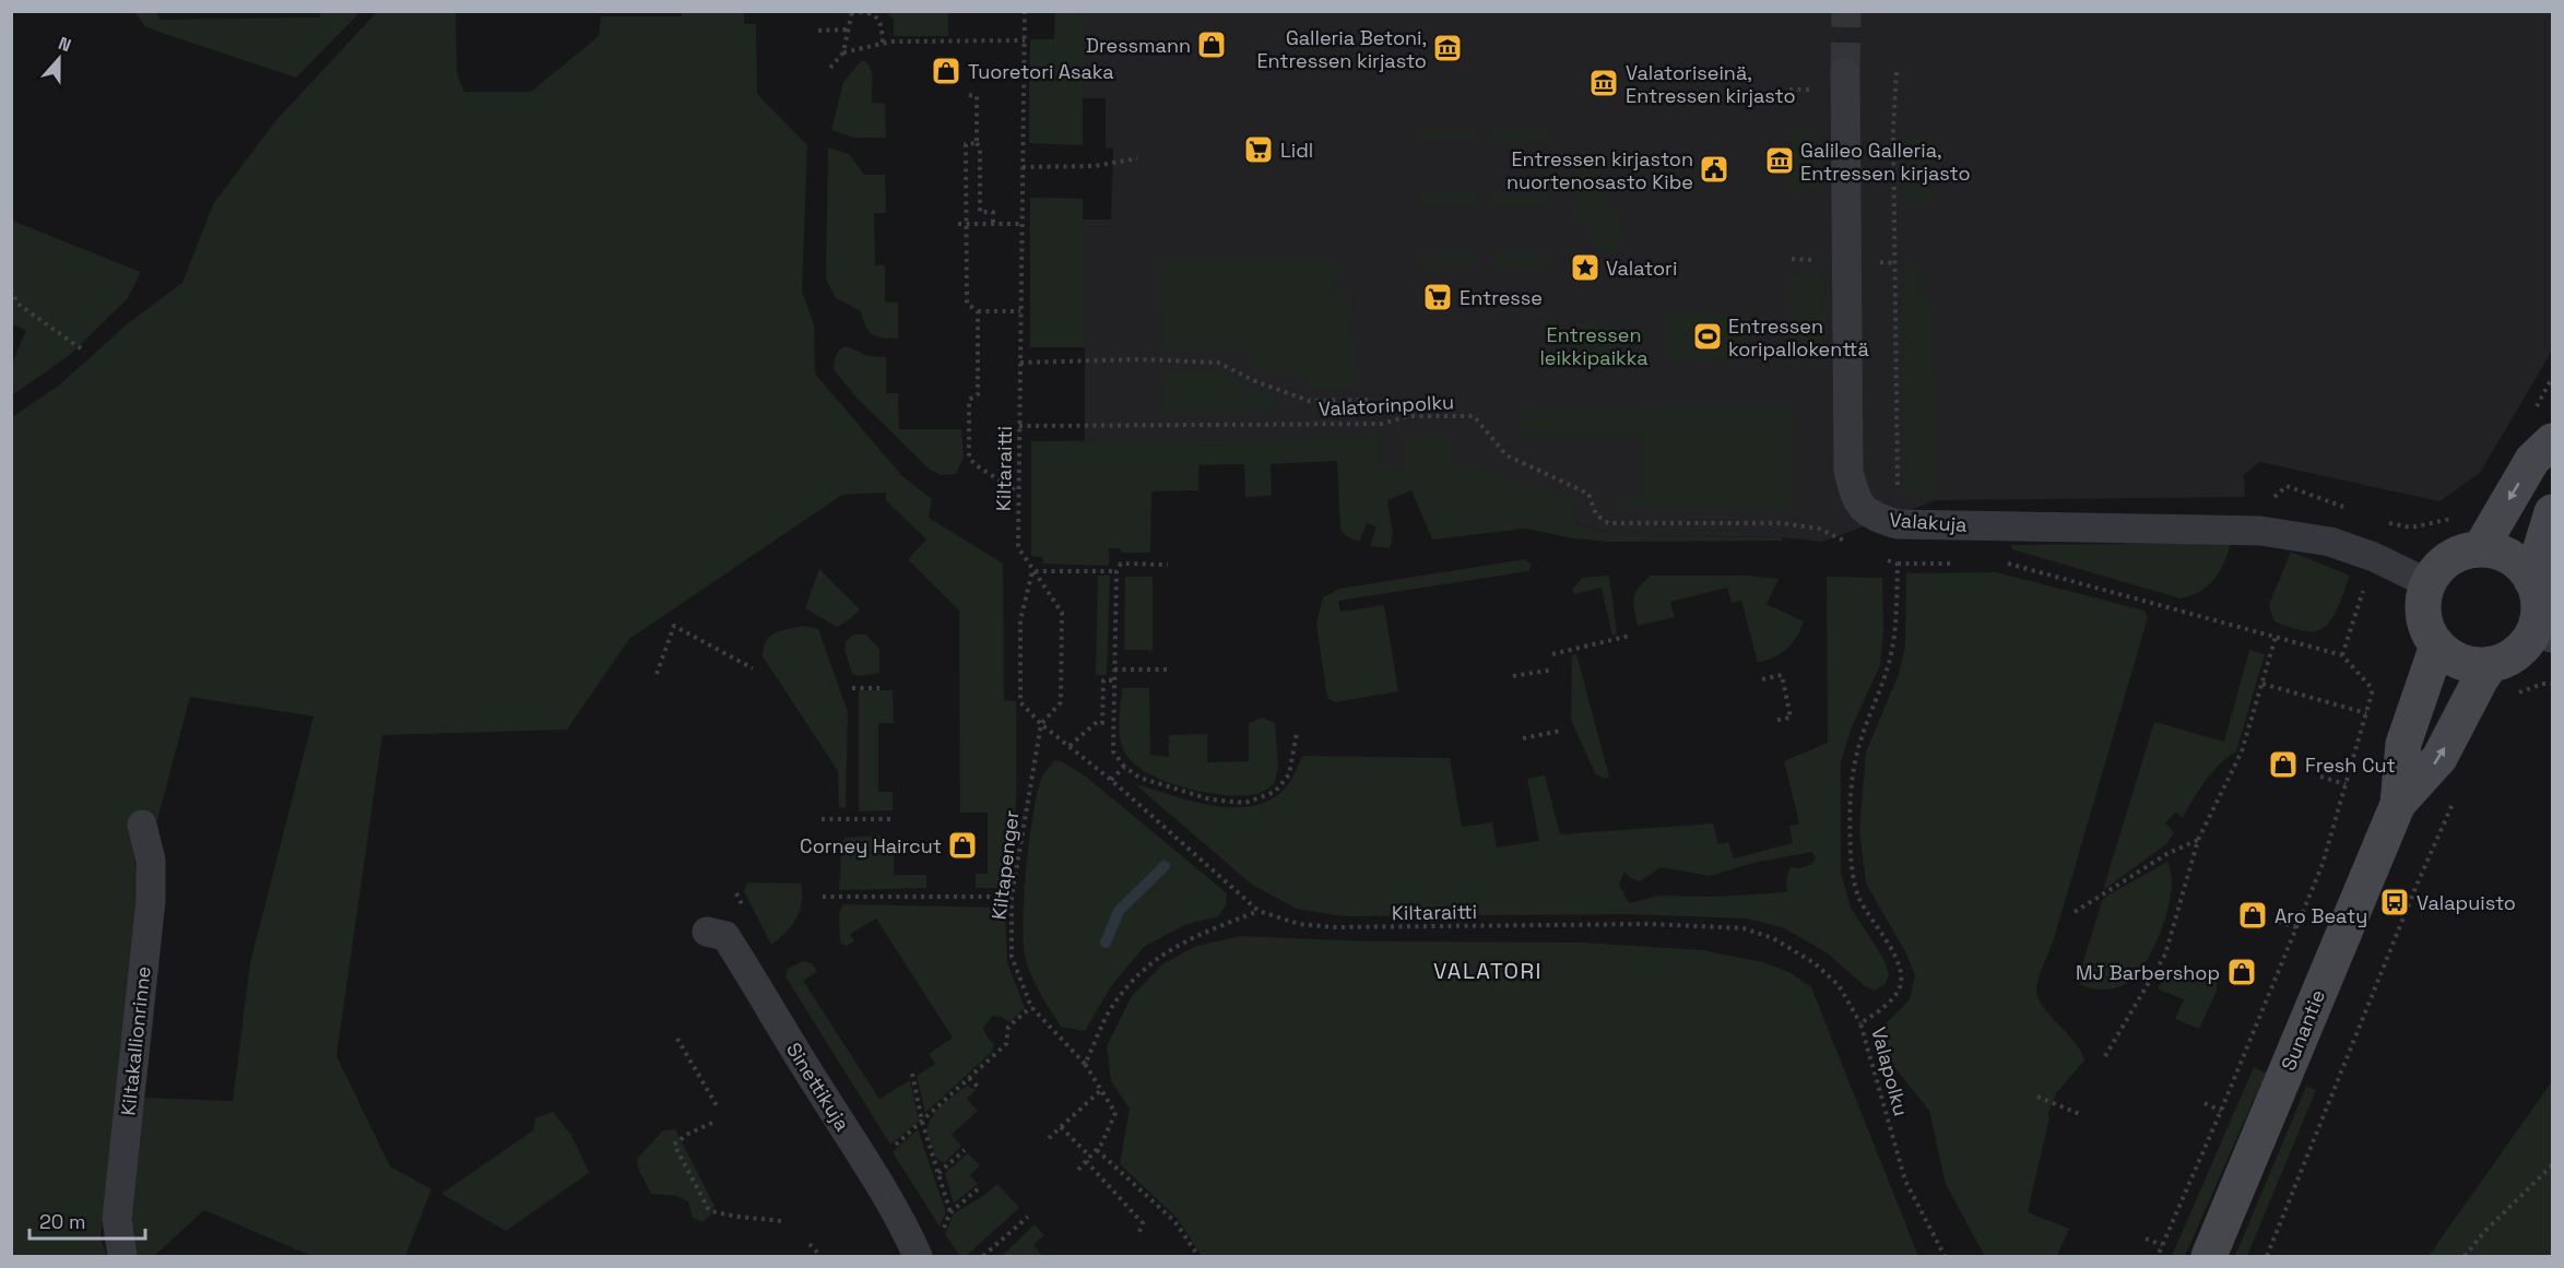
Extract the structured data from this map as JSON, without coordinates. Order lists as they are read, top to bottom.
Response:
{
  "streets": {
    "street": [
      "Valakuja",
      "Sunantie",
      "Kiltakallionrinne",
      "Sinettikuja"
    ],
    "path": [
      "Valatorinpolku",
      "Kiltaraitti",
      "Kiltapenger",
      "Valapolku"
    ]
  },
  "crossings": [
    ["Valatorinpolku", "Kiltaraitti"],
    ["Kiltaraitti", "Kiltapenger"],
    ["Kiltaraitti", "Valapolku"],
    ["Valakuja", "Sunantie"]
  ],
  "districts": ["VALATORI"],
  "parks": ["Entressen leikkipaikka"],
  "places": {
    "shop": [
      "Dressmann",
      "Tuoretori Asaka",
      "Fresh Cut",
      "Corney Haircut",
      "Aro Beaty",
      "MJ Barbershop"
    ],
    "museum": ["Galleria Betoni, Entressen kirjasto", "Valatoriseinä, Entressen kirjasto", "Galileo Galleria, Entressen kirjasto"],
    "supermarket": ["Lidl", "Entresse"],
    "public building": ["Entressen kirjaston nuortenosasto Kibe"],
    "place": ["Valatori"],
    "sports": ["Entressen koripallokenttä"],
    "bus stop": ["Valapuisto"]
  },
  "scale_bar": "20 m",
  "north": "top"
}
